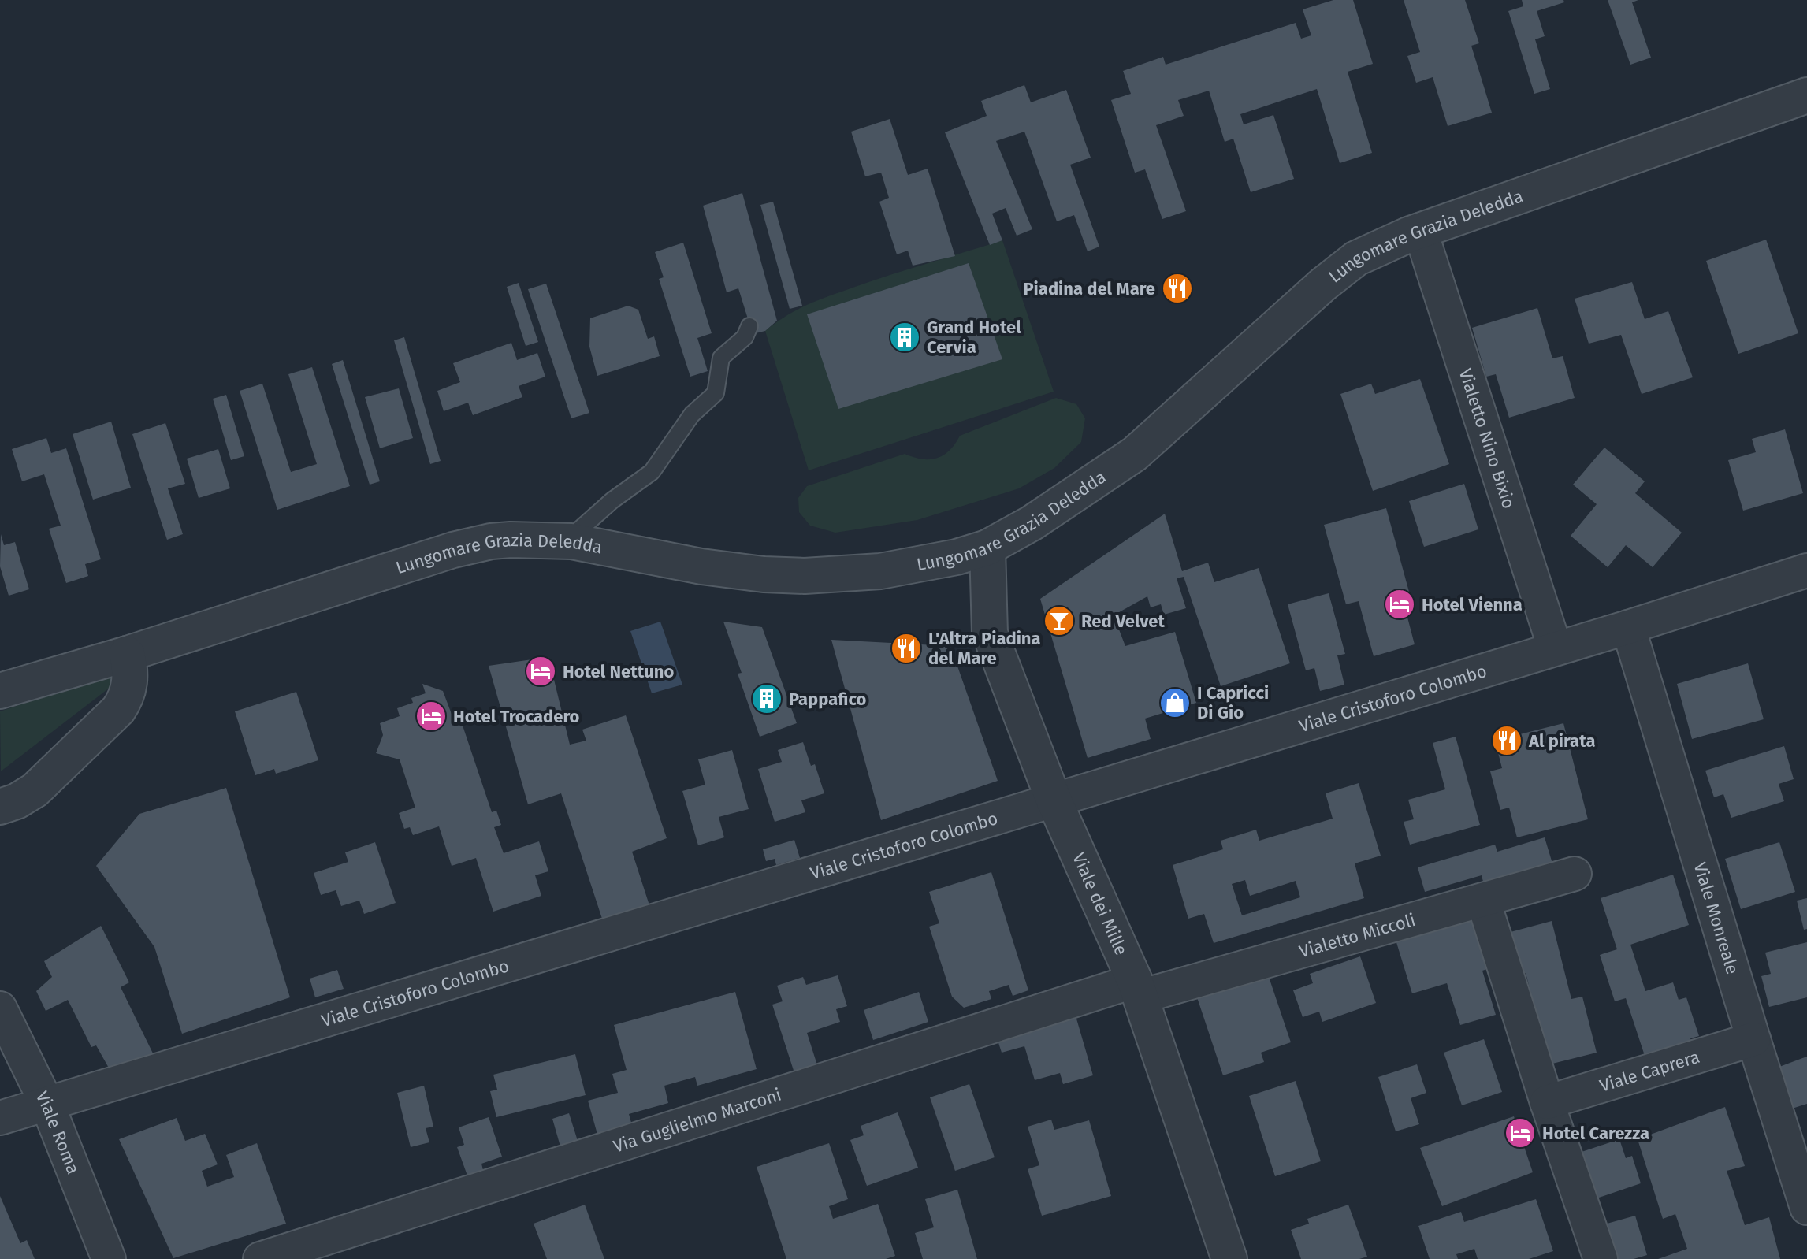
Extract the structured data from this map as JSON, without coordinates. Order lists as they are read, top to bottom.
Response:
{
  "streets": {
    "street": [
      "Lungomare Grazia Deledda",
      "Vialetto Nino Bixio",
      "Viale Cristoforo Colombo",
      "Viale dei Mille",
      "Viale Monreale",
      "Vialetto Miccoli",
      "Viale Caprera",
      "Via Guglielmo Marconi",
      "Viale Roma"
    ]
  },
  "crossings": [
    ["Lungomare Grazia Deledda", "Vialetto Nino Bixio"],
    ["Lungomare Grazia Deledda", "Viale dei Mille"],
    ["Vialetto Nino Bixio", "Viale Cristoforo Colombo"],
    ["Viale Cristoforo Colombo", "Viale dei Mille"],
    ["Viale Cristoforo Colombo", "Viale Monreale"],
    ["Viale Cristoforo Colombo", "Viale Roma"],
    ["Viale dei Mille", "Vialetto Miccoli"],
    ["Viale dei Mille", "Via Guglielmo Marconi"],
    ["Viale Monreale", "Viale Caprera"],
    ["Vialetto Miccoli", "Via Guglielmo Marconi"]
  ],
  "places": {
    "restaurant": ["Piadina del Mare", "L'Altra Piadina del Mare", "Al pirata"],
    "building": ["Grand Hotel Cervia", "Pappafico"],
    "hotel": [
      "Hotel Vienna",
      "Hotel Nettuno",
      "Hotel Trocadero",
      "Hotel Carezza"
    ],
    "bar": ["Red Velvet"],
    "shop": ["I Capricci Di Gio"]
  }
}
